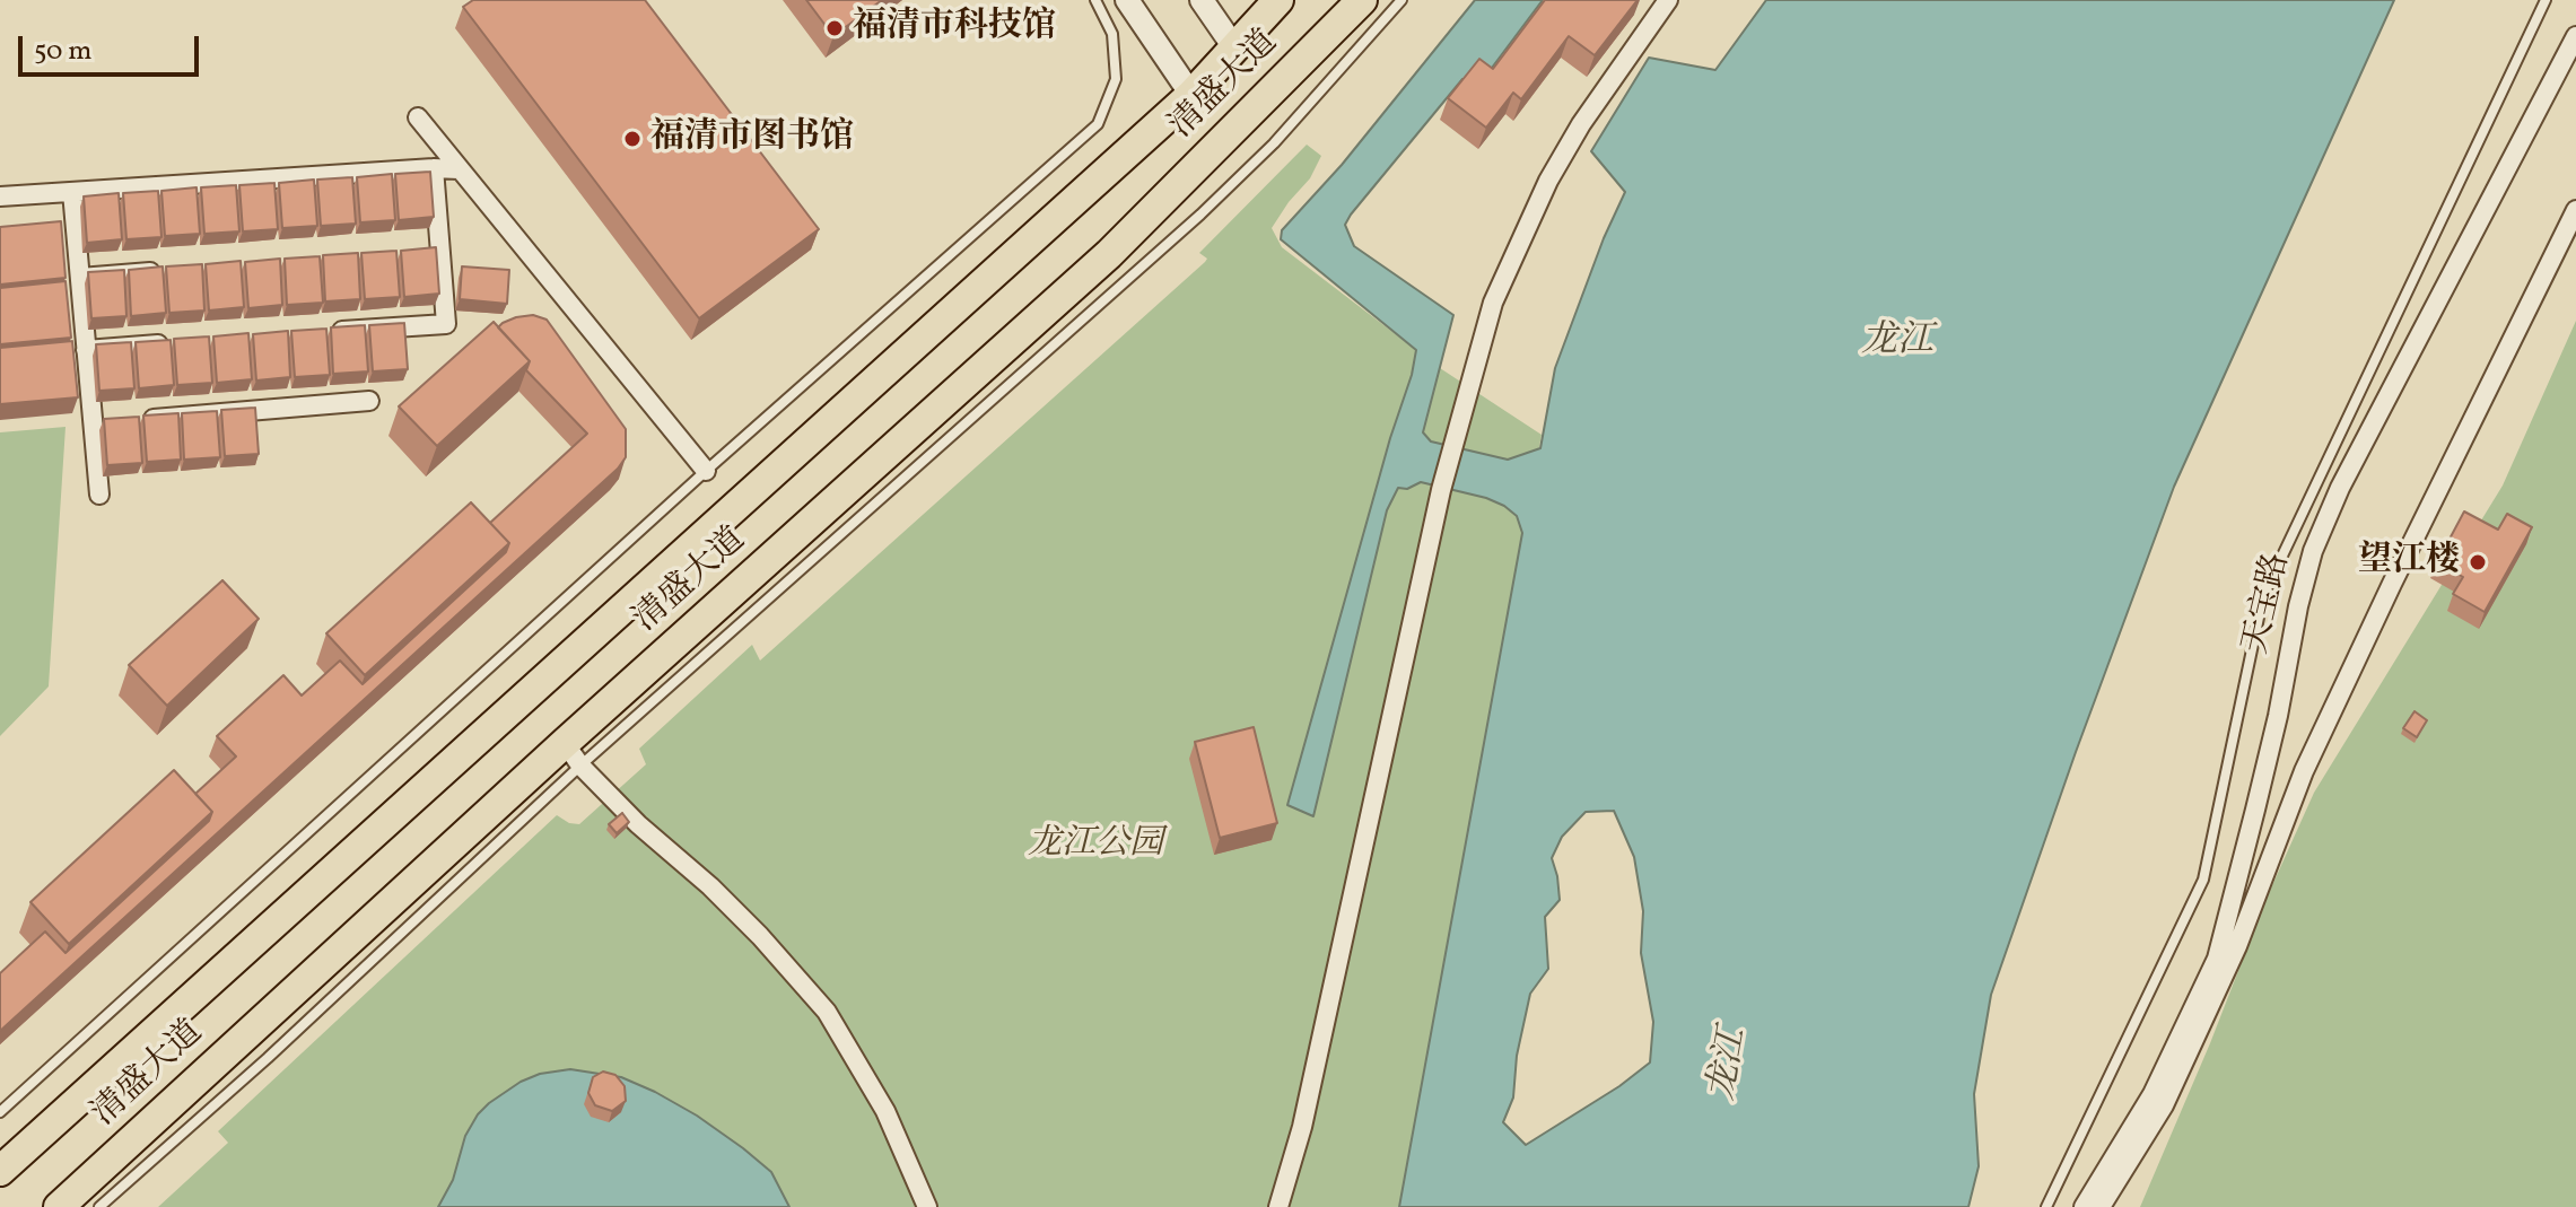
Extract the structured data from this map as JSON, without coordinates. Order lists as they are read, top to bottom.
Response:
{
  "streets": {
    "main road": ["清盛大道"],
    "street": ["天宝路"]
  },
  "water": ["龙江"],
  "parks": ["龙江公园"],
  "places": ["福清市科技馆", "福清市图书馆", "望江楼"],
  "scale_bar": "50 m"
}
